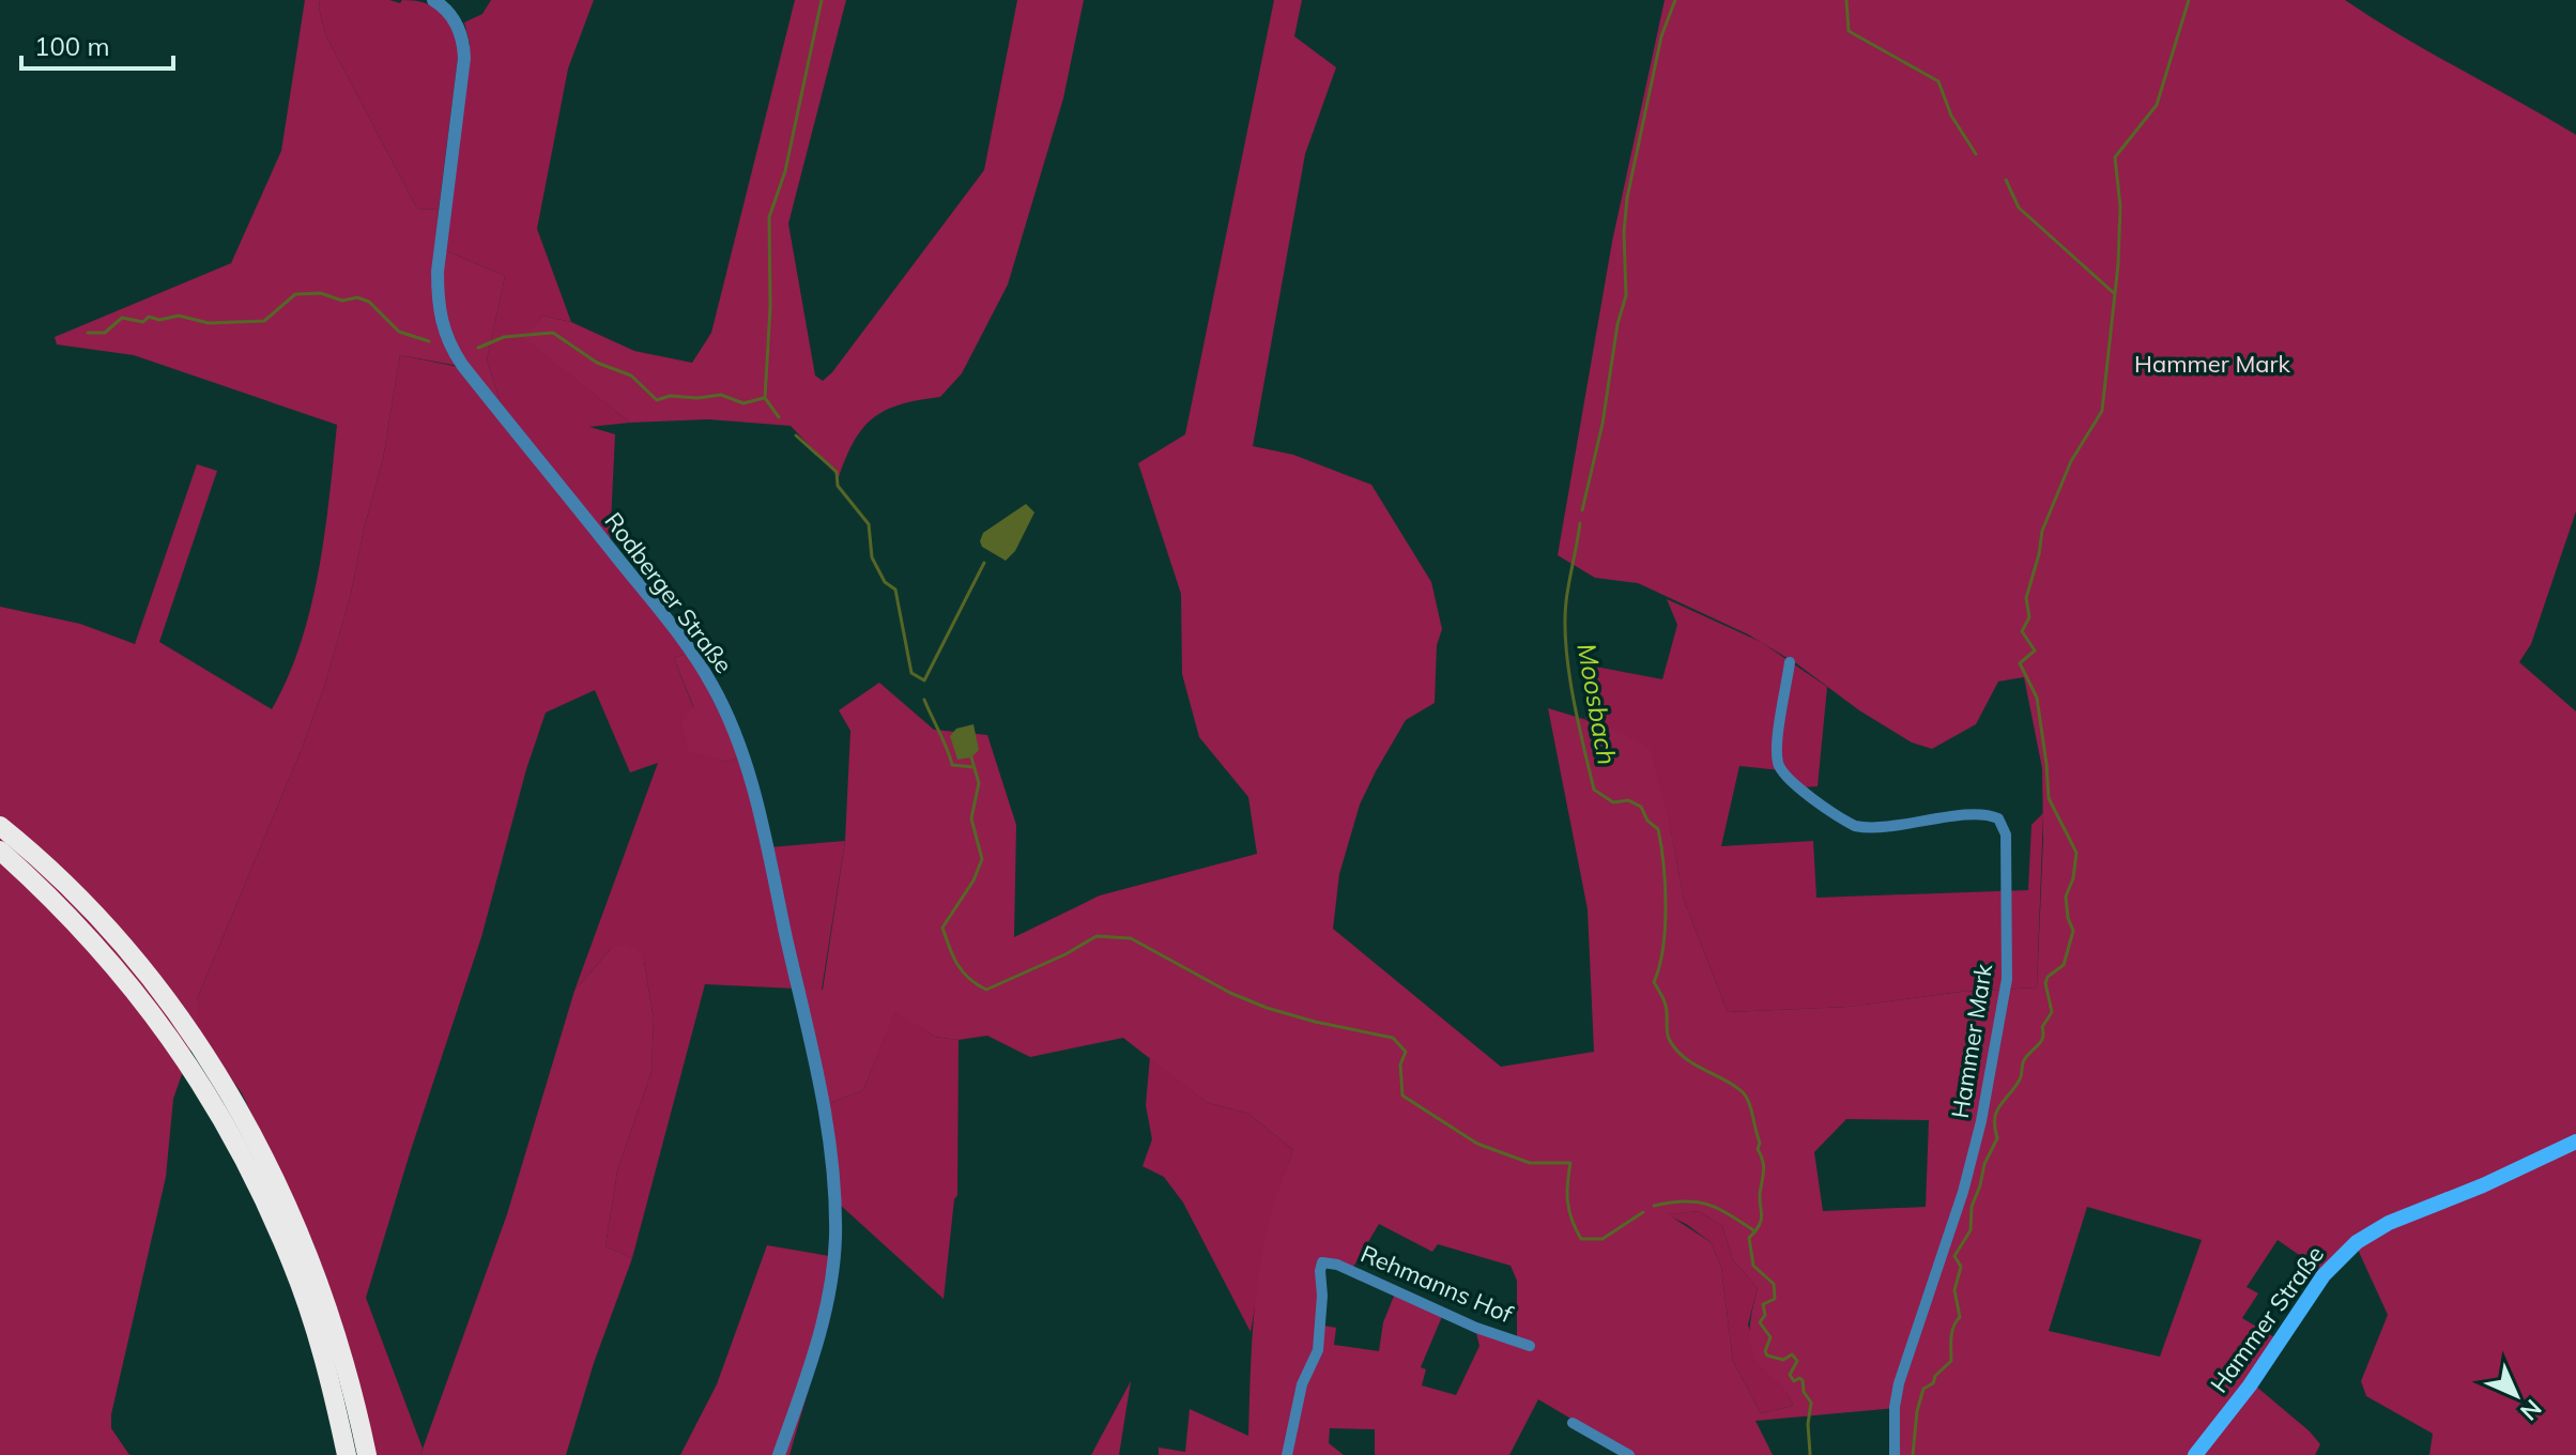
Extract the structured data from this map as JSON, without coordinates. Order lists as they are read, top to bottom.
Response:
{
  "streets": {
    "main road": ["Hammer Straße"],
    "street": ["Rodberger Straße", "Hammer Mark", "Rehmanns Hof"]
  },
  "water": ["Moosbach"],
  "parks": ["Hammer Mark"],
  "scale_bar": "100 m",
  "north": "bottom right"
}
